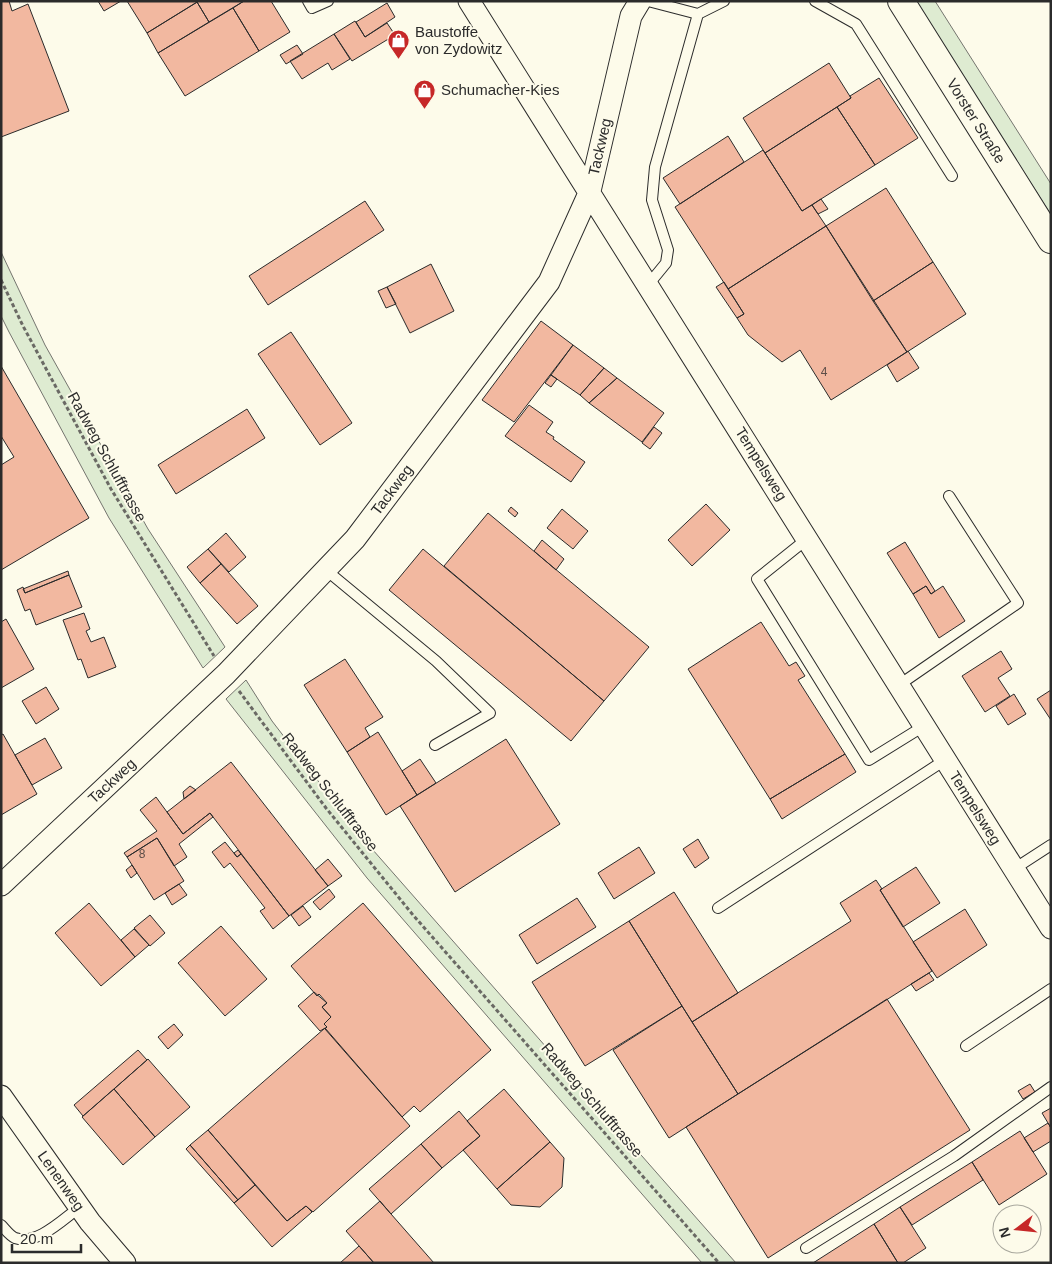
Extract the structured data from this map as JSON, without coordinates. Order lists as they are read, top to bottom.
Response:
{
  "streets": {
    "street": [
      "Vorster Straße",
      "Tackweg",
      "Tempelsweg",
      "Lenenweg"
    ],
    "path": ["Radweg Schlufftrasse"]
  },
  "crossings": [
    ["Tackweg", "Radweg Schlufftrasse"],
    ["Tackweg", "Tempelsweg"]
  ],
  "places": {
    "shop": ["Baustoffe von Zydowitz", "Schumacher-Kies"]
  },
  "house_numbers": ["4", "8"],
  "scale_bar": "20 m",
  "north": "left"
}
